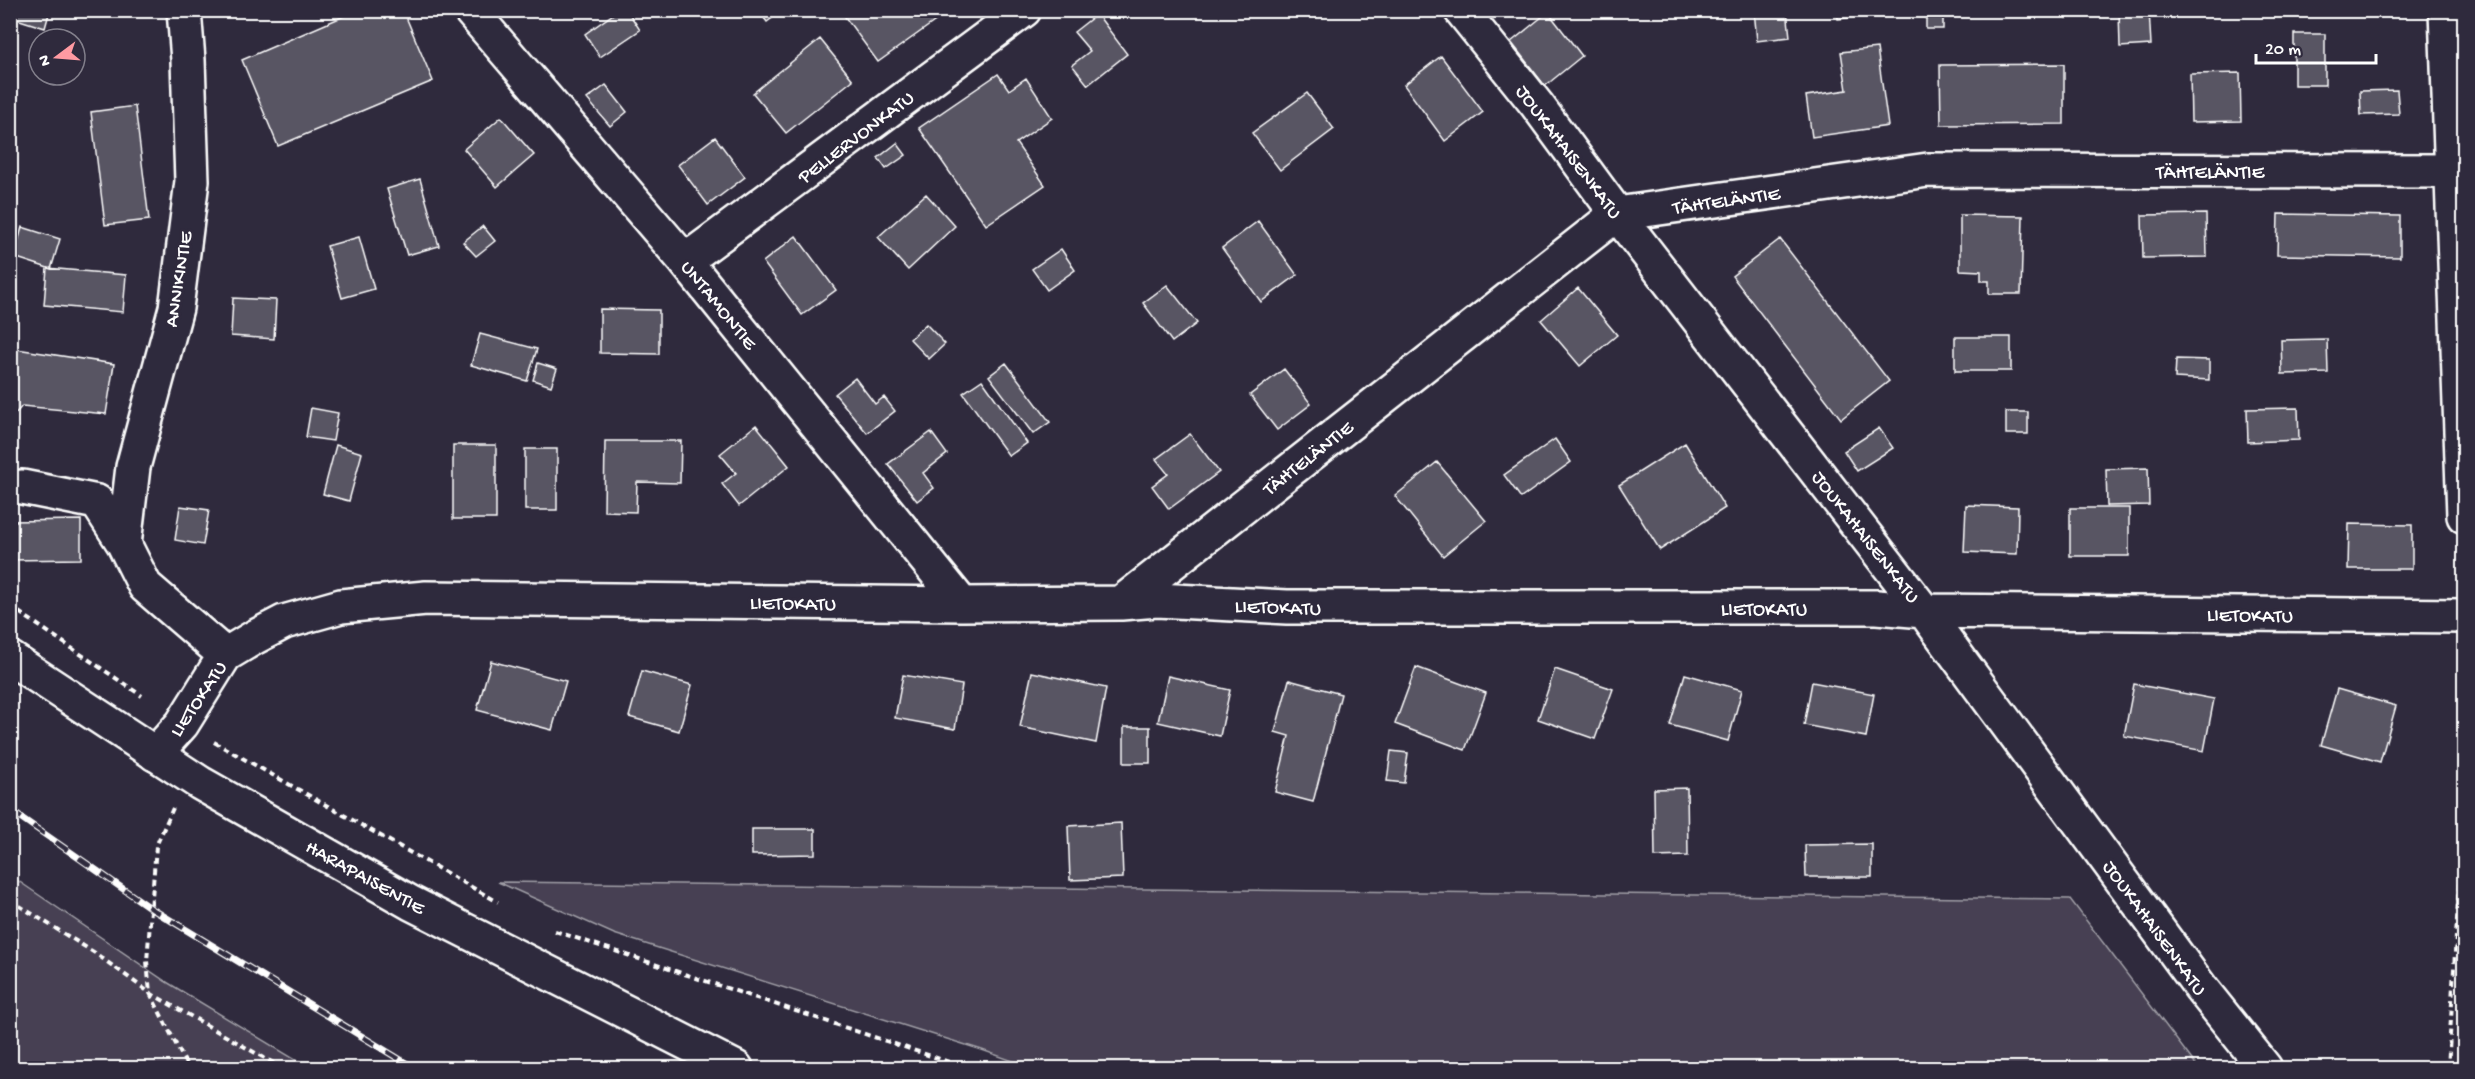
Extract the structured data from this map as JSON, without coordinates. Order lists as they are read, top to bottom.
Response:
{
  "streets": {
    "street": [
      "PELLERVONKATU",
      "JOUKAHAISENKATU",
      "TÄHTELÄNTIE",
      "ANNIKINTIE",
      "UNTAMONTIE",
      "LIETOKATU",
      "HARAPAISENTIE"
    ]
  },
  "crossings": [
    ["PELLERVONKATU", "UNTAMONTIE"],
    ["JOUKAHAISENKATU", "TÄHTELÄNTIE"],
    ["JOUKAHAISENKATU", "LIETOKATU"],
    ["TÄHTELÄNTIE", "LIETOKATU"],
    ["UNTAMONTIE", "LIETOKATU"],
    ["LIETOKATU", "HARAPAISENTIE"]
  ],
  "scale_bar": "20 m",
  "north": "left"
}
